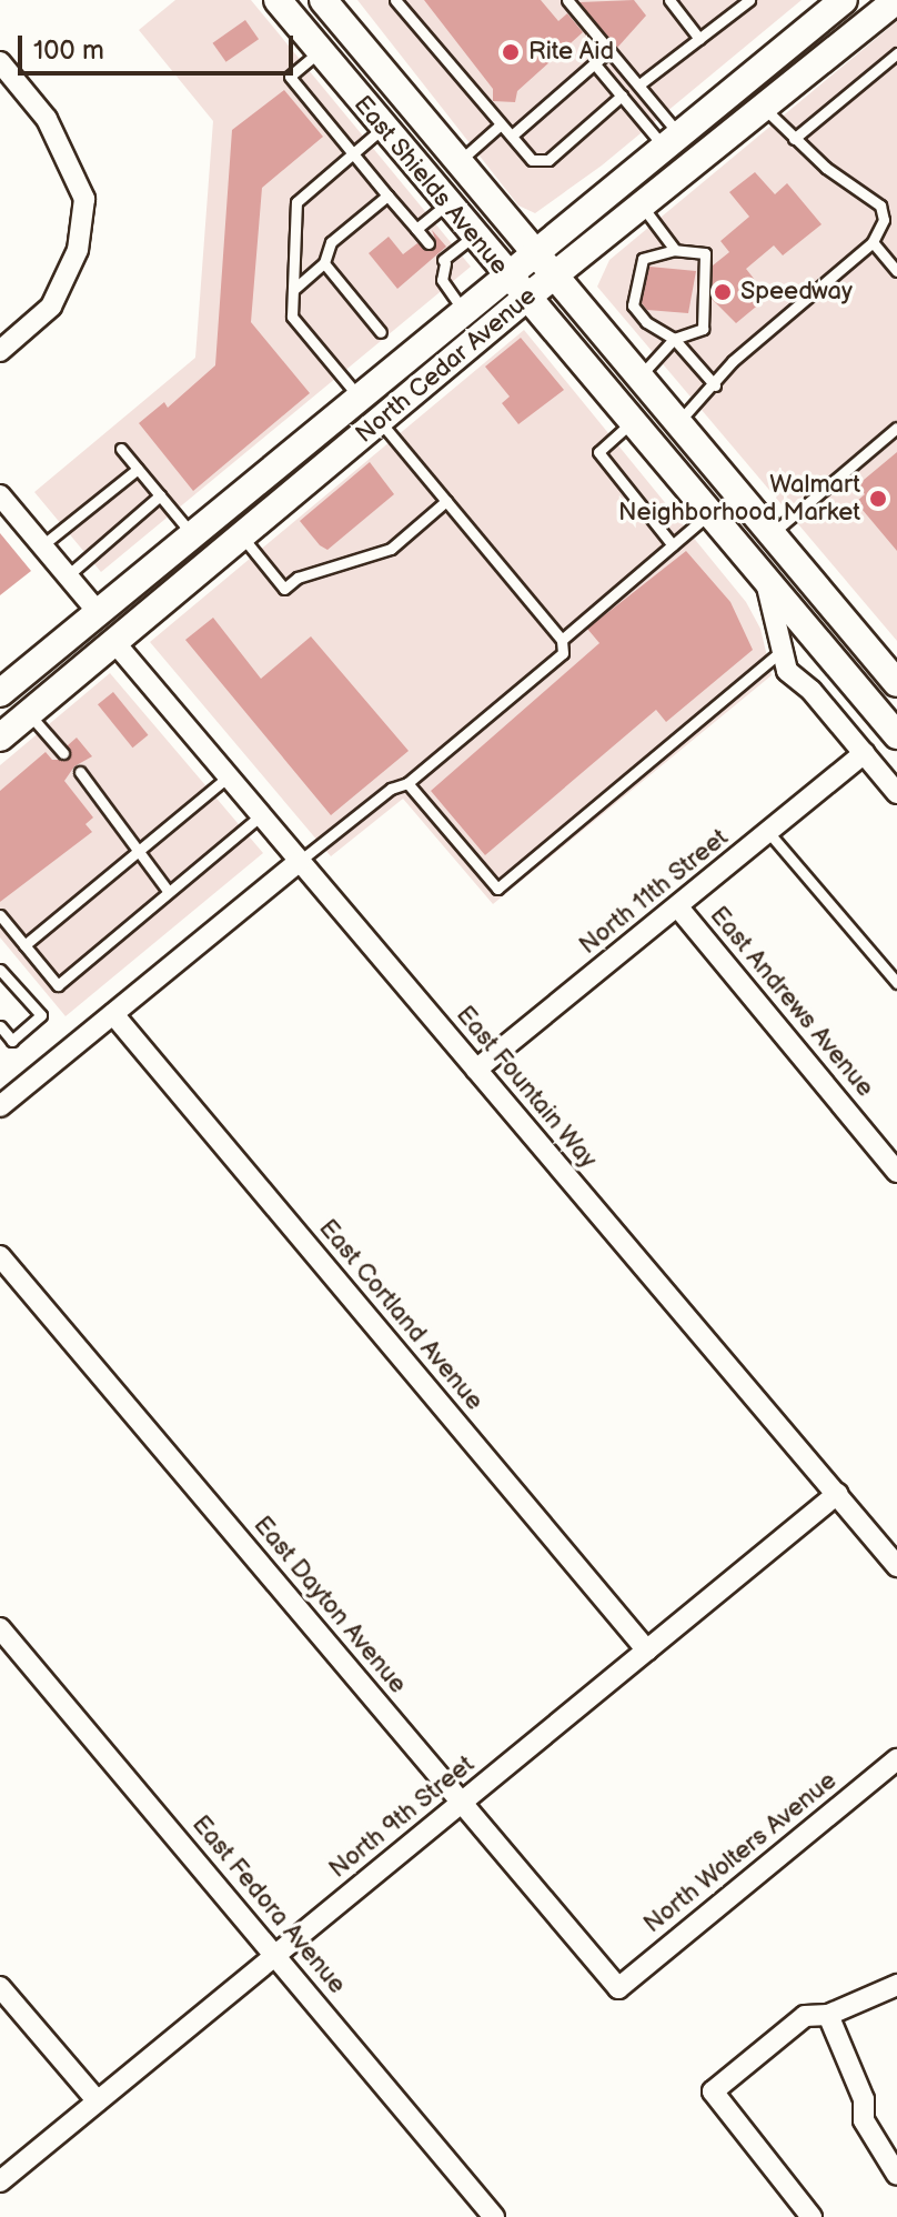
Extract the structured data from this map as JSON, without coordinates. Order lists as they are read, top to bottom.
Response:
{
  "streets": {
    "main road": ["East Shields Avenue", "North Cedar Avenue"],
    "street": [
      "North 11th Street",
      "East Andrews Avenue",
      "East Fountain Way",
      "East Cortland Avenue",
      "East Dayton Avenue",
      "North 9th Street",
      "North Wolters Avenue",
      "East Fedora Avenue"
    ]
  },
  "crossings": [
    ["East Shields Avenue", "North Cedar Avenue"],
    ["North Cedar Avenue", "East Fountain Way"],
    ["North 11th Street", "East Andrews Avenue"],
    ["North 11th Street", "East Fountain Way"],
    ["East Fountain Way", "North 9th Street"],
    ["East Cortland Avenue", "North 9th Street"],
    ["East Dayton Avenue", "North 9th Street"],
    ["East Dayton Avenue", "North Wolters Avenue"],
    ["North 9th Street", "East Fedora Avenue"]
  ],
  "places": ["Rite Aid", "Speedway", "Walmart Neighborhood Market"],
  "scale_bar": "100 m"
}
